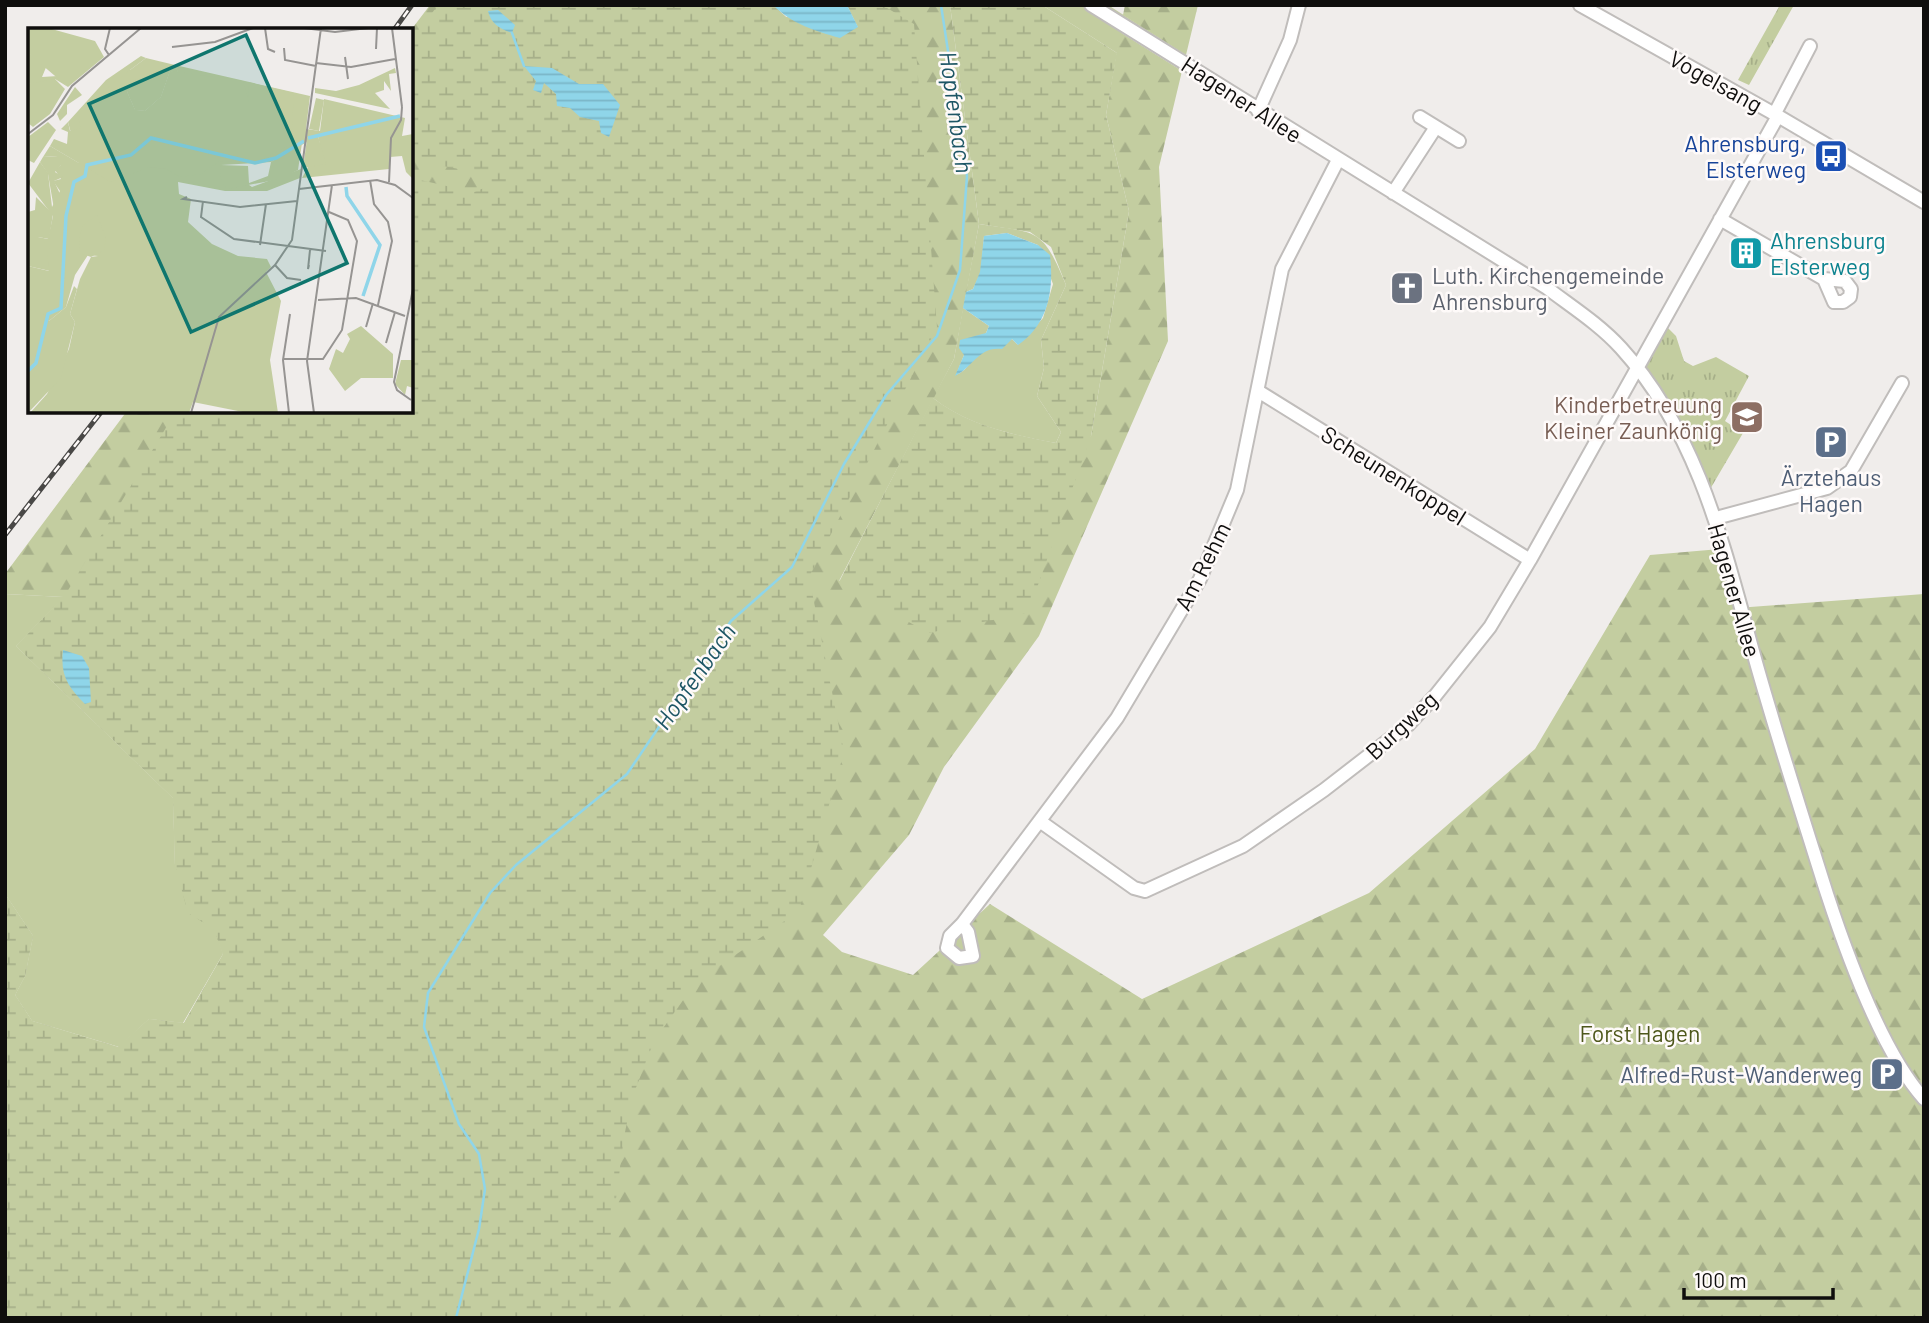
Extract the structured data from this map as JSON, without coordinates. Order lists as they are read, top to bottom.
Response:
{
  "streets": {
    "street": [
      "Vogelsang",
      "Hagener Allee",
      "Scheunenkoppel",
      "Am Rehm",
      "Burgweg"
    ]
  },
  "crossings": [
    ["Vogelsang", "Burgweg"],
    ["Hagener Allee", "Am Rehm"],
    ["Hagener Allee", "Burgweg"],
    ["Scheunenkoppel", "Am Rehm"],
    ["Scheunenkoppel", "Burgweg"],
    ["Am Rehm", "Burgweg"]
  ],
  "water": ["Hopfenbach"],
  "parks": ["Forst Hagen"],
  "places": {
    "bus stop": ["Ahrensburg, Elsterweg"],
    "building": ["Ahrensburg Elsterweg"],
    "church": ["Luth. Kirchengemeinde Ahrensburg"],
    "school or university": ["Kinderbetreuung Kleiner Zaunkönig"],
    "parking": ["Ärztehaus Hagen", "Alfred-Rust-Wanderweg"]
  },
  "scale_bar": "100 m"
}
